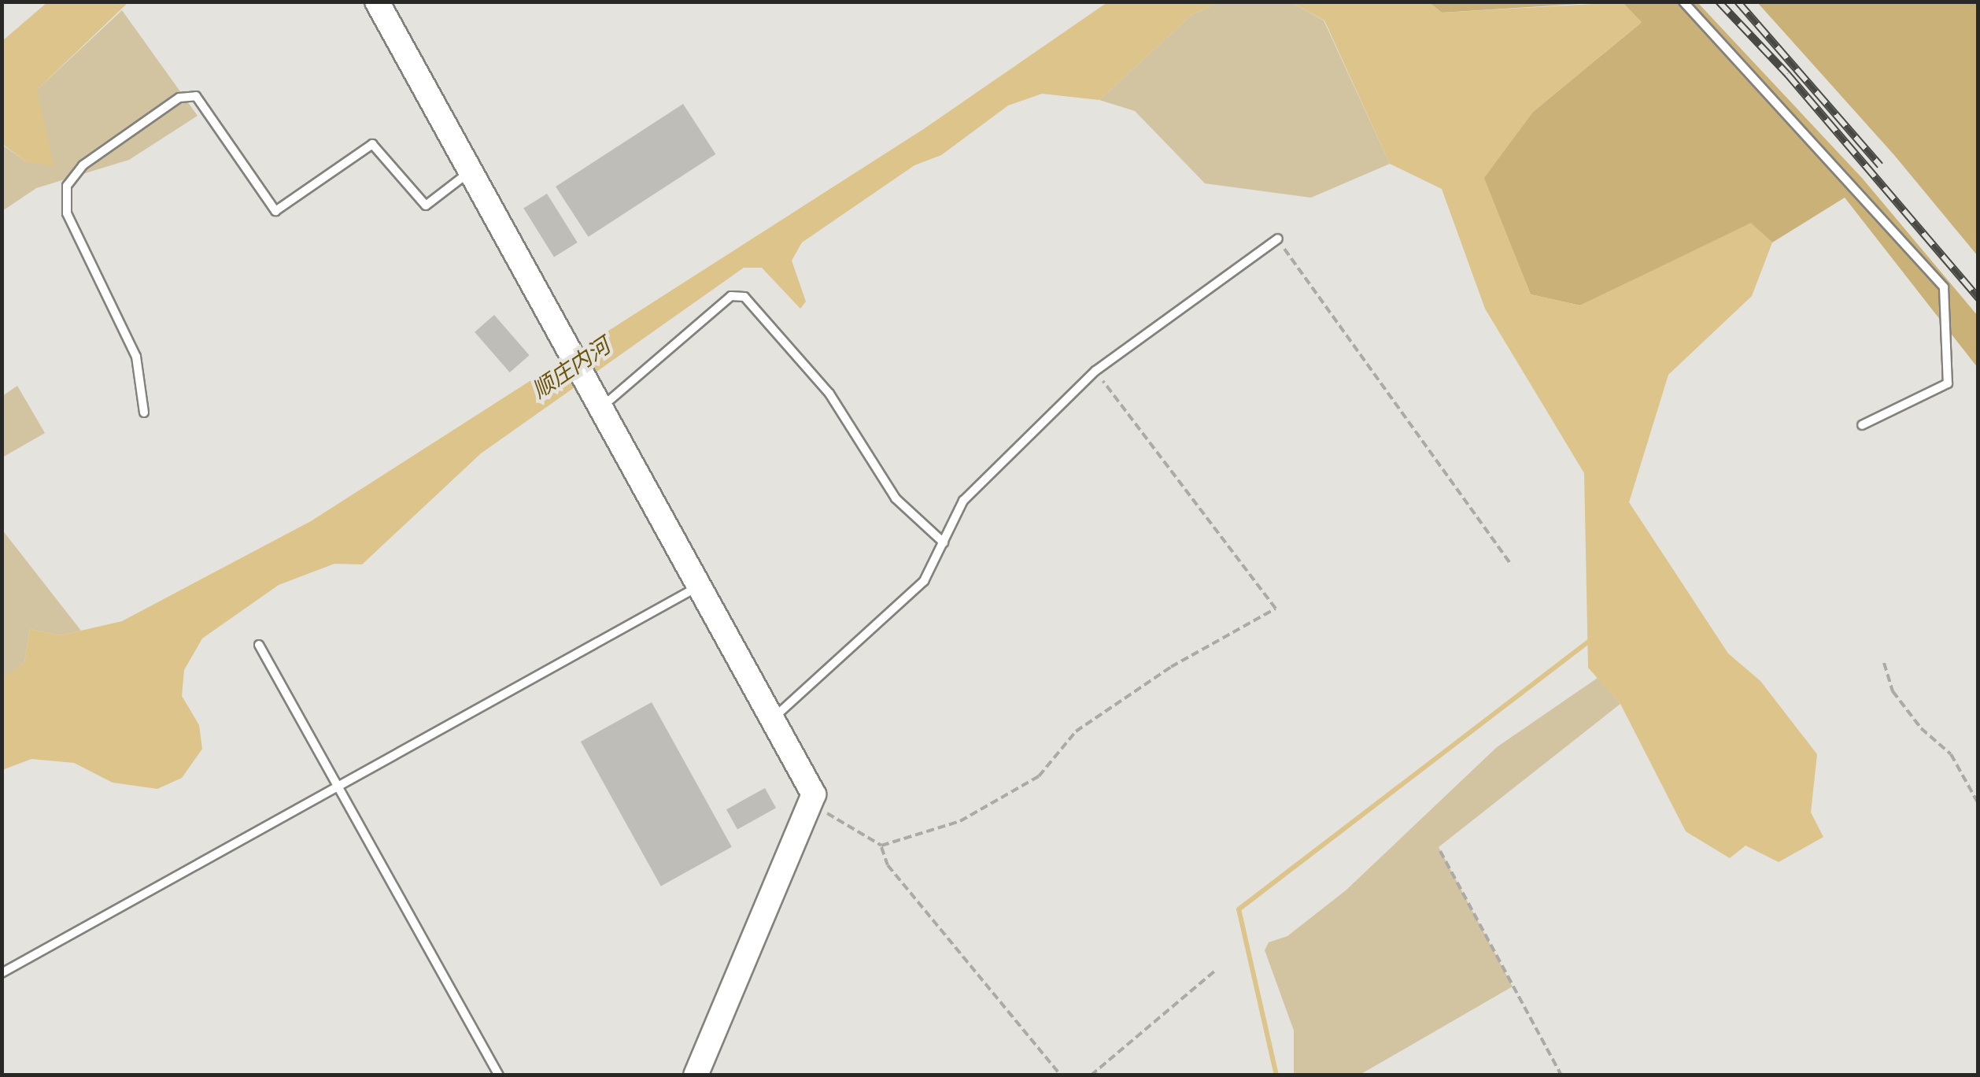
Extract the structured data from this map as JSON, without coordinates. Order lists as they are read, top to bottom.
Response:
{
  "water": ["顺庄内河"]
}
